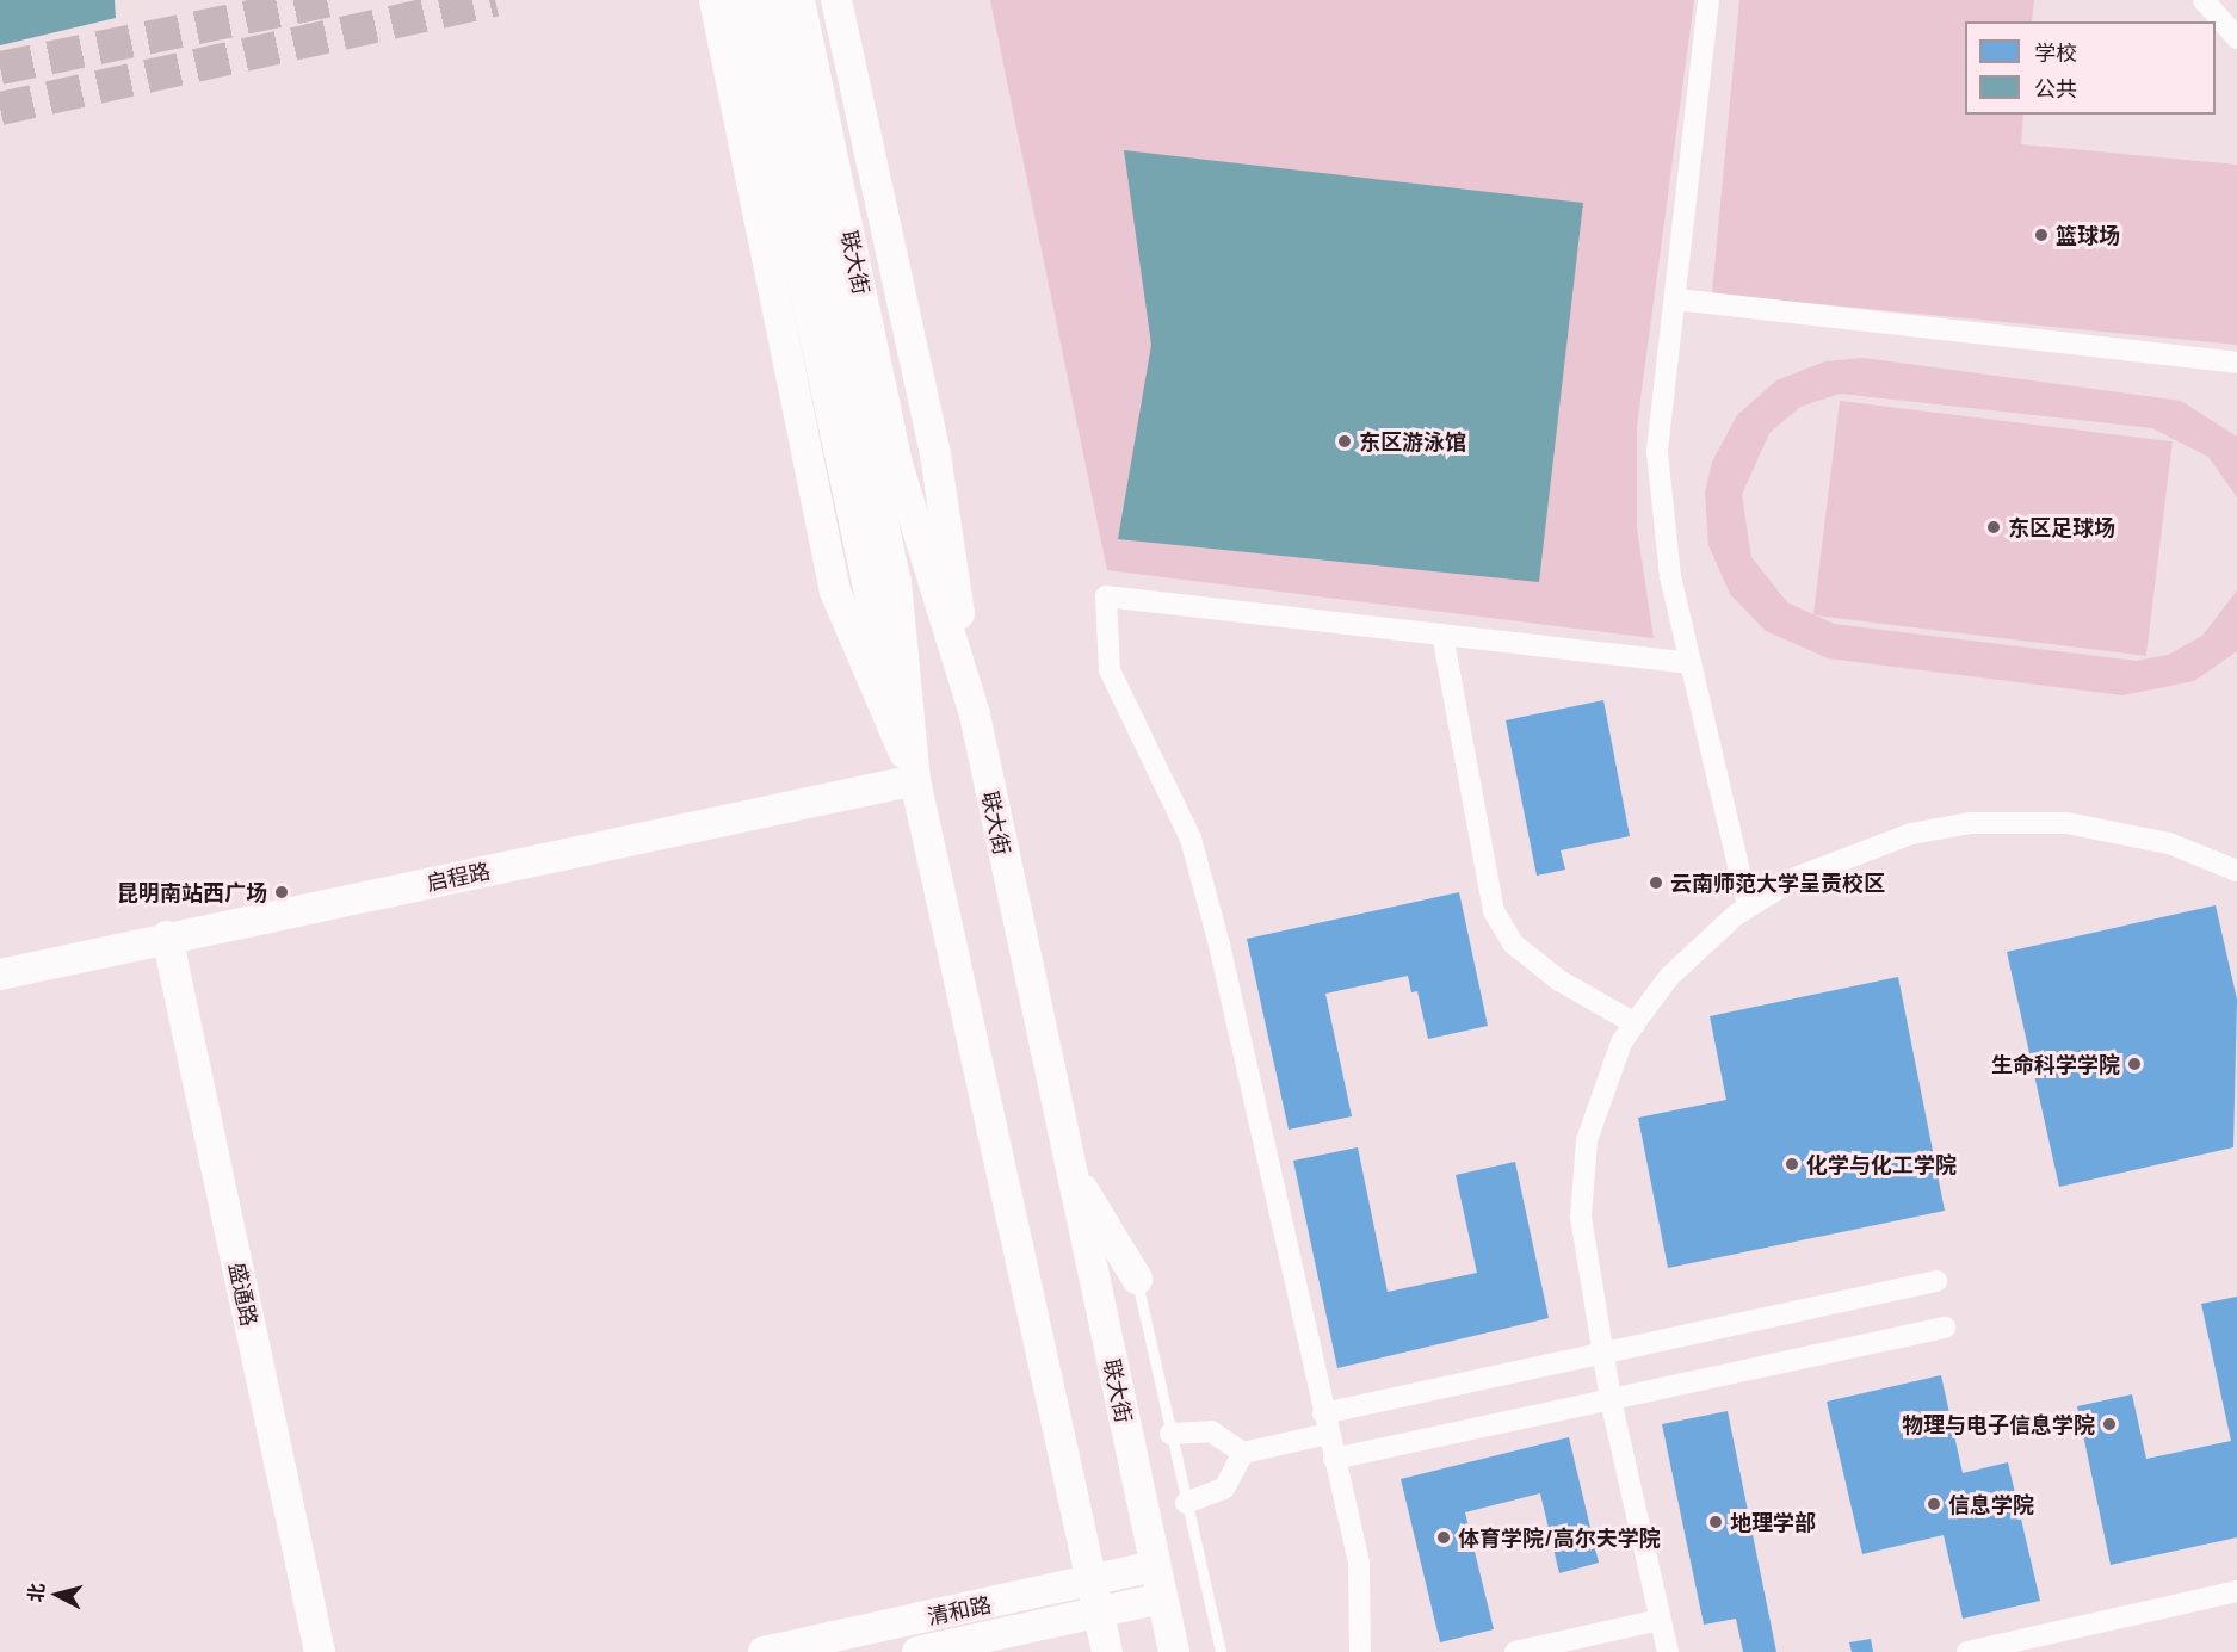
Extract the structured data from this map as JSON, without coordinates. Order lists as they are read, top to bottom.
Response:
{
  "streets": {
    "main road": [
      "联大街",
      "启程路",
      "盛通路",
      "清和路"
    ]
  },
  "crossings": [
    ["联大街", "启程路"],
    ["联大街", "清和路"],
    ["启程路", "盛通路"]
  ],
  "places": [
    "篮球场",
    "东区游泳馆",
    "东区足球场",
    "云南师范大学呈贡校区",
    "昆明南站西广场",
    "生命科学学院",
    "化学与化工学院",
    "物理与电子信息学院",
    "信息学院",
    "地理学部",
    "体育学院/高尔夫学院"
  ],
  "legend": ["学校", "公共"],
  "north": "left"
}
